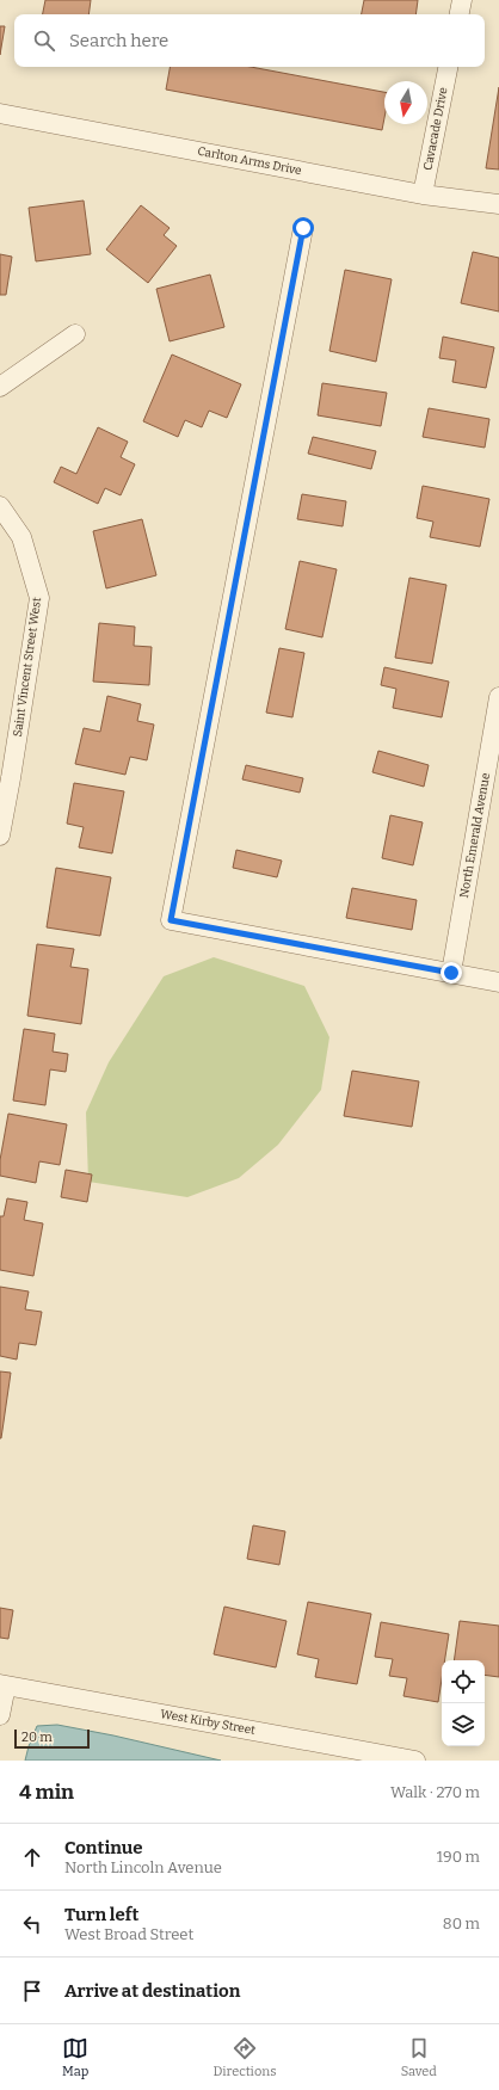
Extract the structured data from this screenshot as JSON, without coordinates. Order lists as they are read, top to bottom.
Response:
{
  "streets": {
    "street": [
      "Cavacade Drive",
      "Carlton Arms Drive",
      "Saint Vincent Street West",
      "North Emerald Avenue",
      "West Kirby Street"
    ]
  },
  "crossings": [
    ["Cavacade Drive", "Carlton Arms Drive"]
  ],
  "scale_bar": "20 m",
  "north": "bottom",
  "page": {
    "search": "Search here",
    "scale": "20 m",
    "heading": ["4 min", "Walk · 270 m"],
    "list": [
      ["Continue", "North Lincoln Avenue", "190 m"],
      ["Turn left", "West Broad Street", "80 m"],
      "Arrive at destination"
    ],
    "nav": ["Map", "Directions", "Saved"]
  }
}
